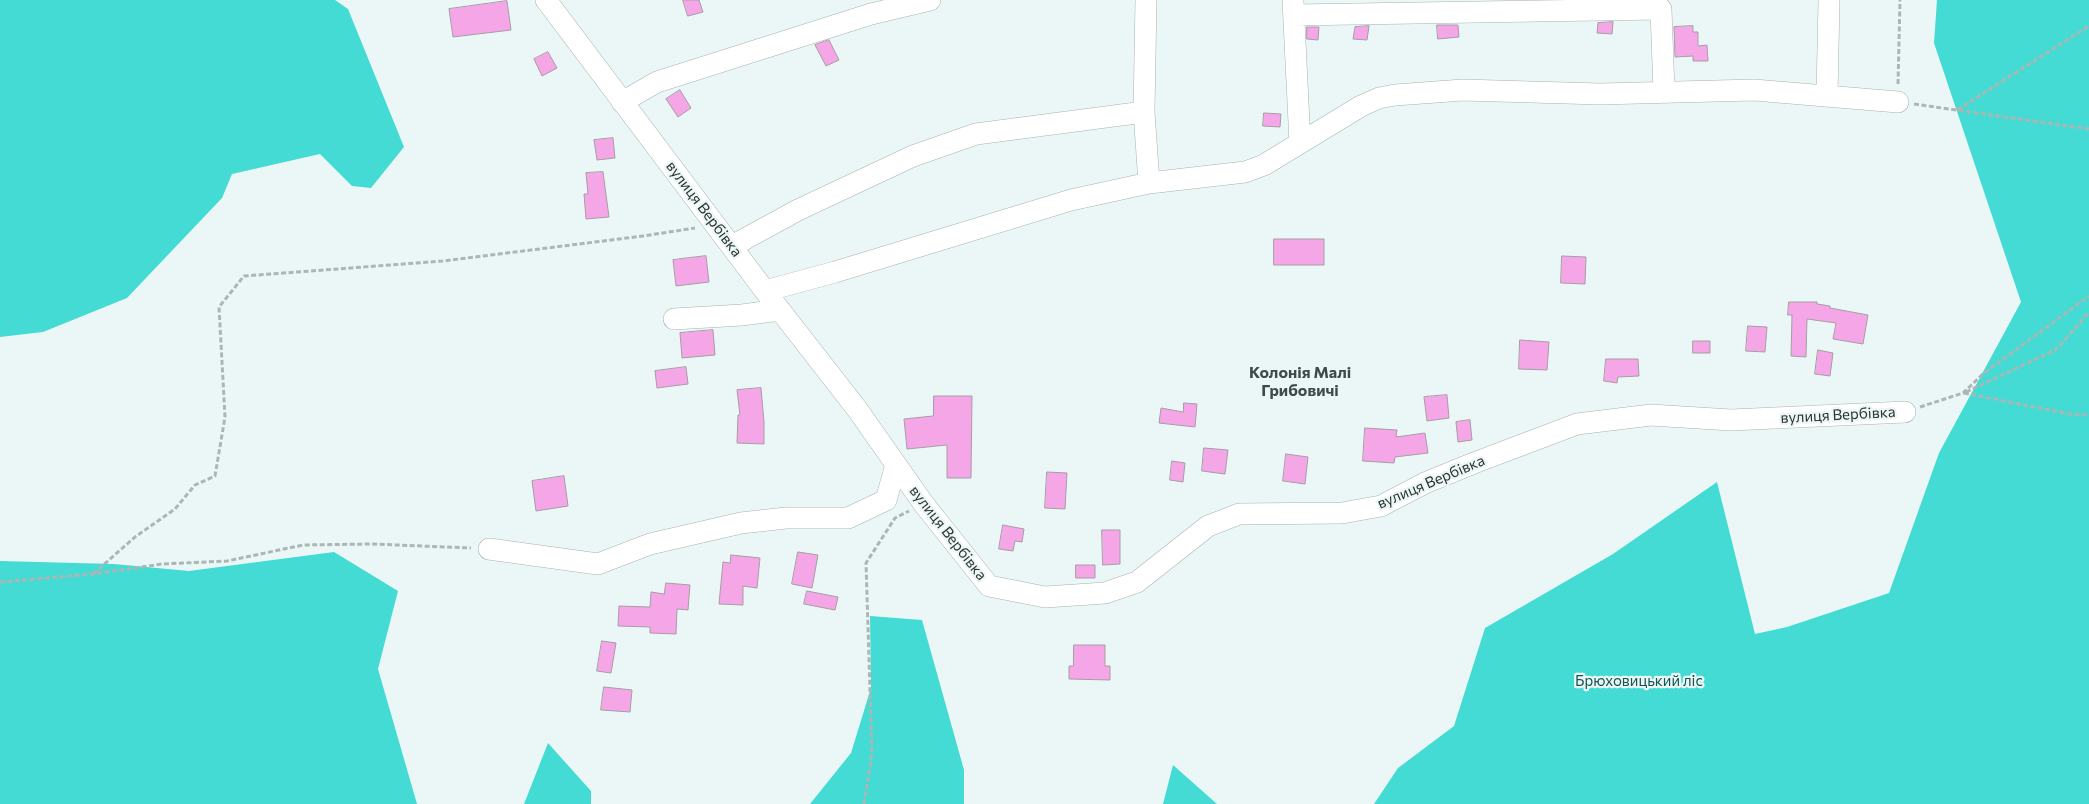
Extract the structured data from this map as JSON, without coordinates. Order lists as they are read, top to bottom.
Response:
{
  "streets": {
    "street": ["вулиця Вербівка"]
  },
  "districts": ["Колонія Малі Грибовичі"],
  "parks": ["Брюховицький ліс"]
}
